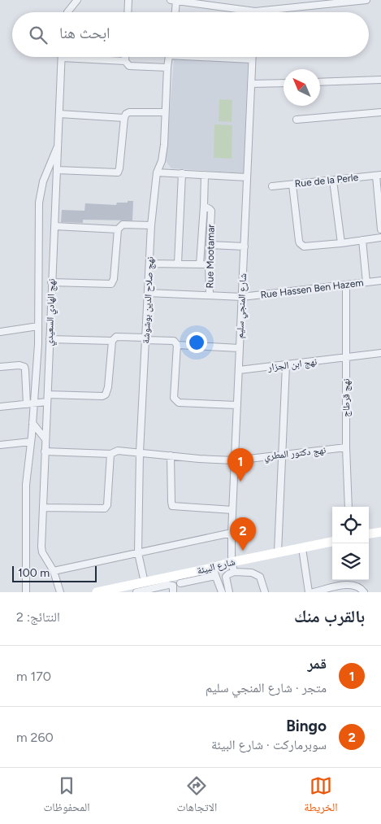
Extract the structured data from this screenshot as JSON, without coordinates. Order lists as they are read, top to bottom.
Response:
{
  "streets": {
    "main road": ["شارع البيئة"],
    "street": [
      "Rue de la Perle",
      "Rue Mootamar",
      "Rue Hassen Ben Hazem",
      "نهج صلاح الدين بوشوشة",
      "شارع المنجي سليم",
      "نهج الهادي السعيدي",
      "نهج ابن الجزار",
      "نهج قرطاج",
      "نهج دكتور المطري"
    ]
  },
  "crossings": [
    ["Rue Mootamar", "Rue Hassen Ben Hazem"],
    ["Rue Hassen Ben Hazem", "نهج صلاح الدين بوشوشة"],
    ["Rue Hassen Ben Hazem", "شارع المنجي سليم"],
    ["Rue Hassen Ben Hazem", "نهج قرطاج"],
    ["نهج صلاح الدين بوشوشة", "نهج دكتور المطري"],
    ["نهج صلاح الدين بوشوشة", "شارع البيئة"],
    ["شارع المنجي سليم", "نهج ابن الجزار"],
    ["شارع المنجي سليم", "نهج دكتور المطري"],
    ["شارع المنجي سليم", "شارع البيئة"],
    ["نهج الهادي السعيدي", "نهج دكتور المطري"],
    ["نهج ابن الجزار", "نهج قرطاج"],
    ["نهج قرطاج", "نهج دكتور المطري"]
  ],
  "scale_bar": "100 m",
  "north": "top left",
  "page": {
    "search": "ابحث هنا",
    "pins": ["1", "2"],
    "scale": "100 m",
    "heading": ["بالقرب منك", "النتائج: 2"],
    "list": [
      {
        "mark": "1",
        "name": "قمر",
        "note": "متجر · شارع المنجي سليم",
        "value": "170 m"
      },
      {
        "mark": "2",
        "name": "Bingo",
        "note": "سوبرماركت · شارع البيئة",
        "value": "260 m"
      }
    ],
    "nav": ["الخريطة", "الاتجاهات", "المحفوظات"]
  }
}
